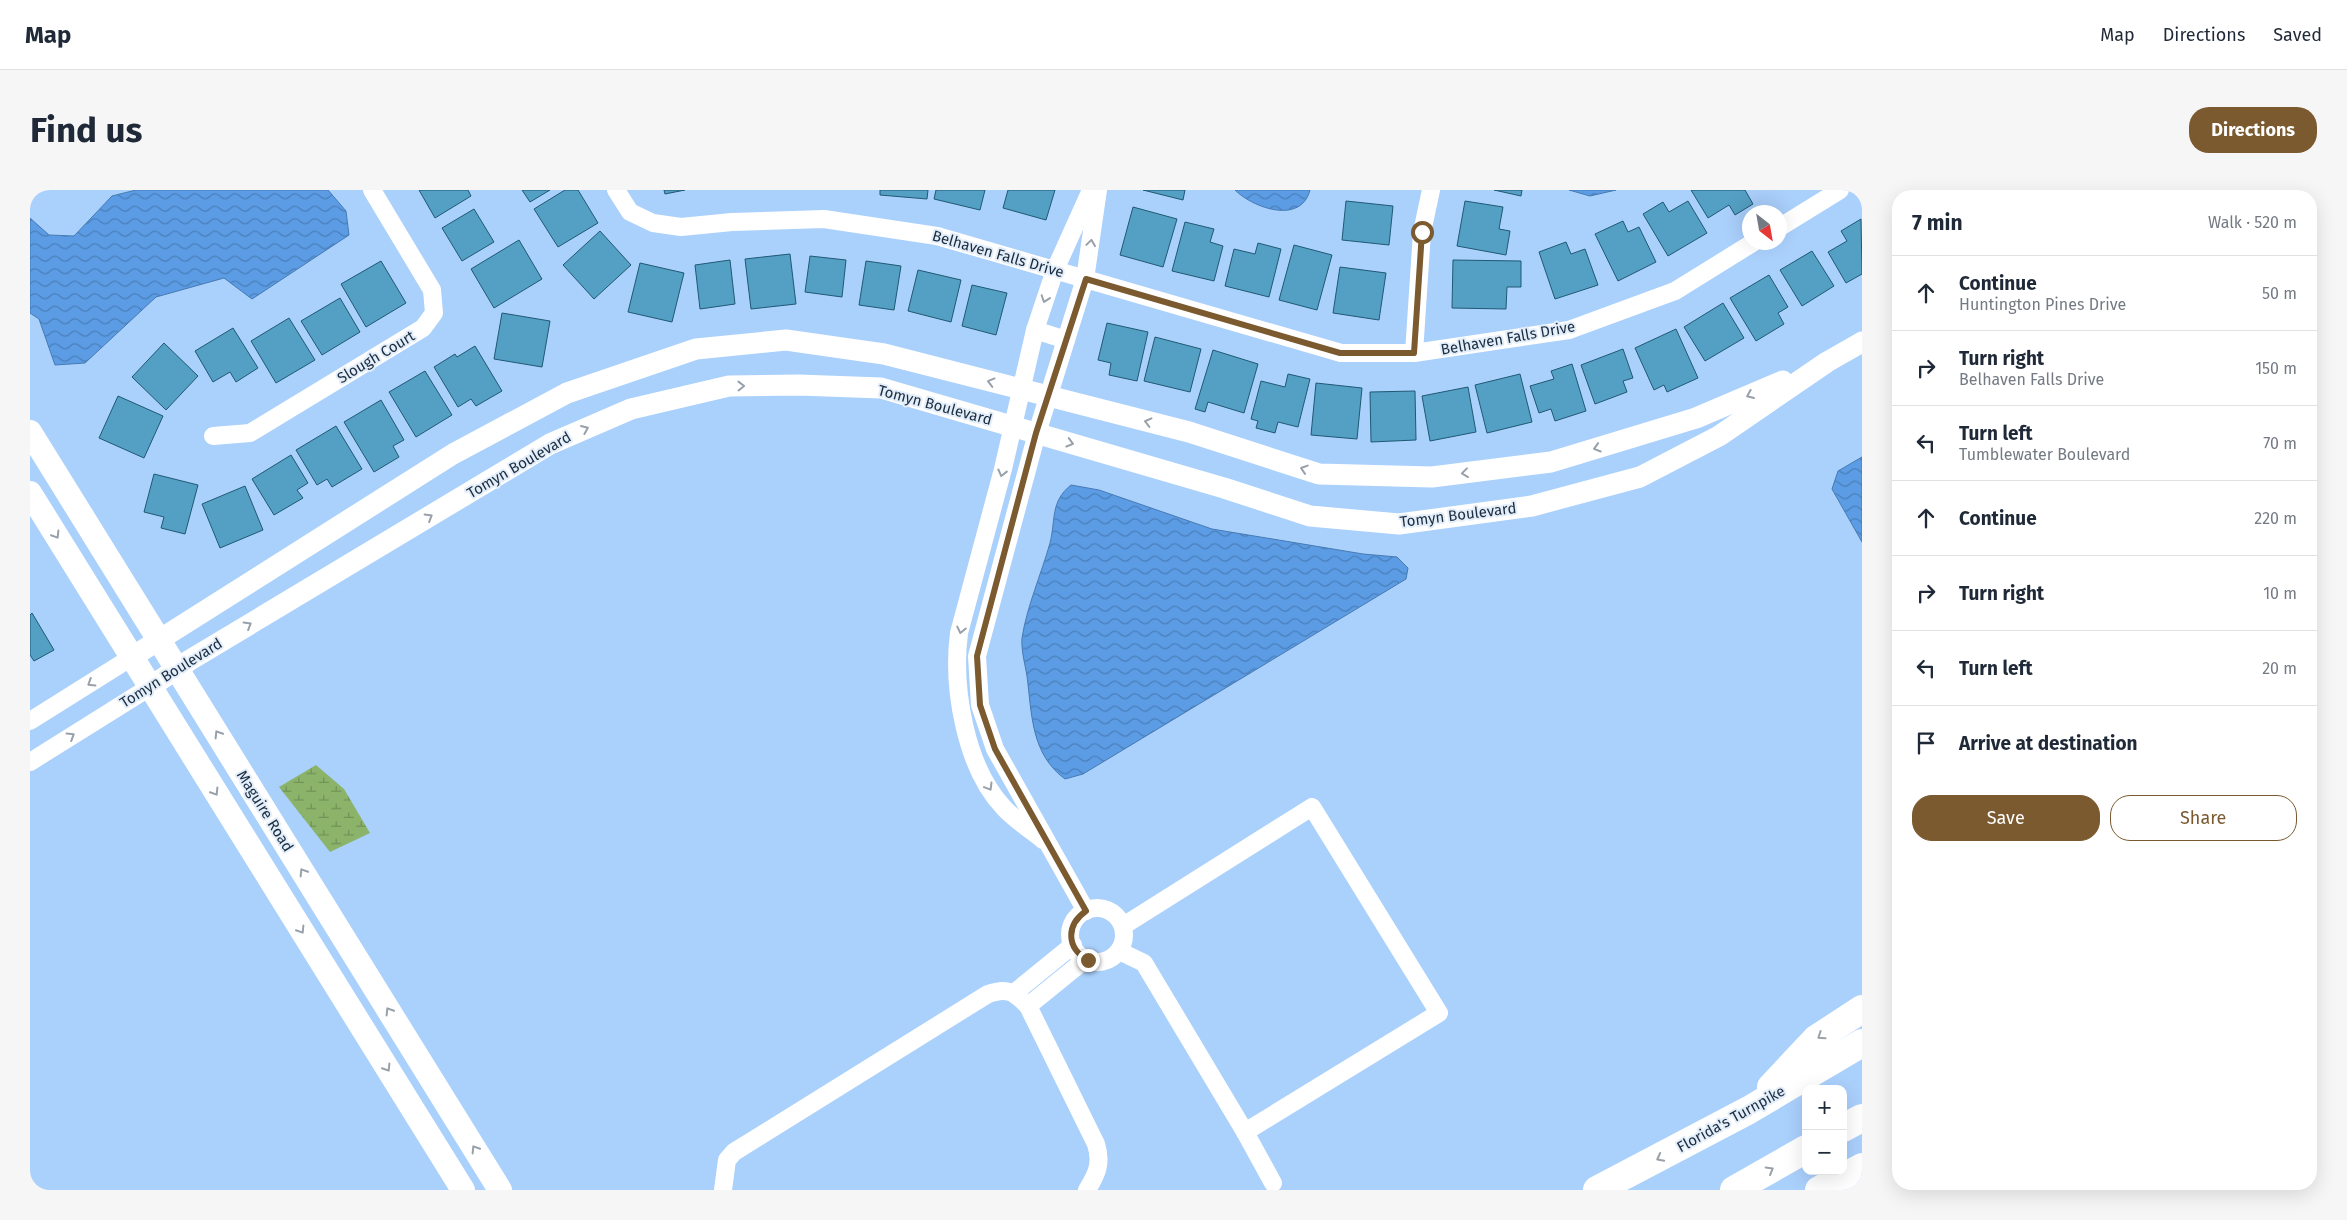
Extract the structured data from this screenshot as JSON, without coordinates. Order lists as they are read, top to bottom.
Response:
{
  "streets": {
    "highway": ["Florida's Turnpike"],
    "main road": ["Maguire Road"],
    "street": ["Belhaven Falls Drive", "Slough Court", "Tomyn Boulevard"]
  },
  "crossings": [
    ["Tomyn Boulevard", "Maguire Road"]
  ],
  "one_way": ["Florida's Turnpike"],
  "north": "bottom right",
  "page": {
    "header": "Map",
    "nav": ["Map", "Directions", "Saved"],
    "buttons": [
      "Directions",
      ["Save", "Share"]
    ],
    "title": "Find us",
    "heading": ["7 min", "Walk · 520 m"],
    "list": [
      ["Continue", "Huntington Pines Drive", "50 m"],
      ["Turn right", "Belhaven Falls Drive", "150 m"],
      ["Turn left", "Tumblewater Boulevard", "70 m"],
      ["Continue", "220 m"],
      ["Turn right", "10 m"],
      ["Turn left", "20 m"],
      "Arrive at destination"
    ],
    "map_buttons": ["+", "−"]
  }
}
